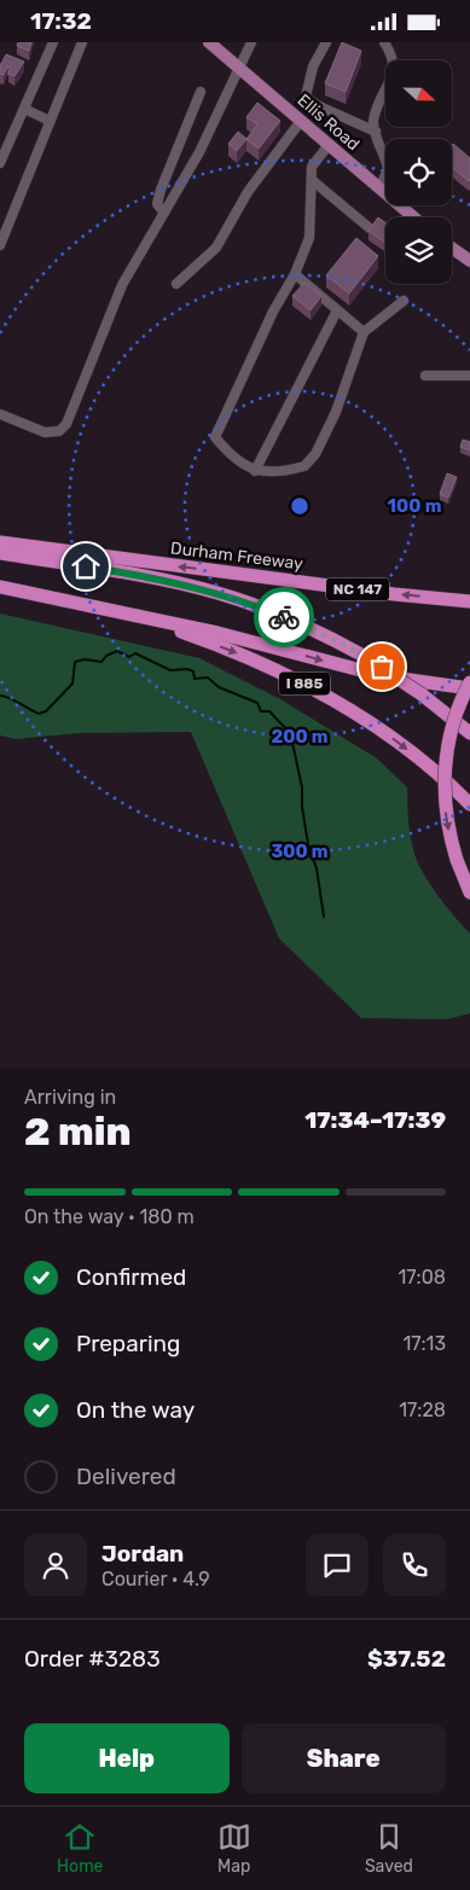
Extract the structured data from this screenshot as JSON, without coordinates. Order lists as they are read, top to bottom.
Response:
{
  "streets": {
    "highway": ["Durham Freeway", "NC 147", "I 885"],
    "main road": ["Ellis Road"]
  },
  "north": "right",
  "page": {
    "status": "17:32",
    "heading": ["2 min", "Arriving in", "17:34–17:39"],
    "panel": [
      "Jordan",
      "Courier · 4.9",
      "Order #3283",
      "$37.52"
    ],
    "bar": "On the way · 180 m",
    "list": [
      ["Confirmed", "17:08"],
      ["Preparing", "17:13"],
      ["On the way", "17:28"],
      "Delivered"
    ],
    "buttons": ["Help", "Share"],
    "tabs": ["Home", "Map", "Saved"]
  },
  "rings": ["100 m", "200 m", "300 m"]
}
